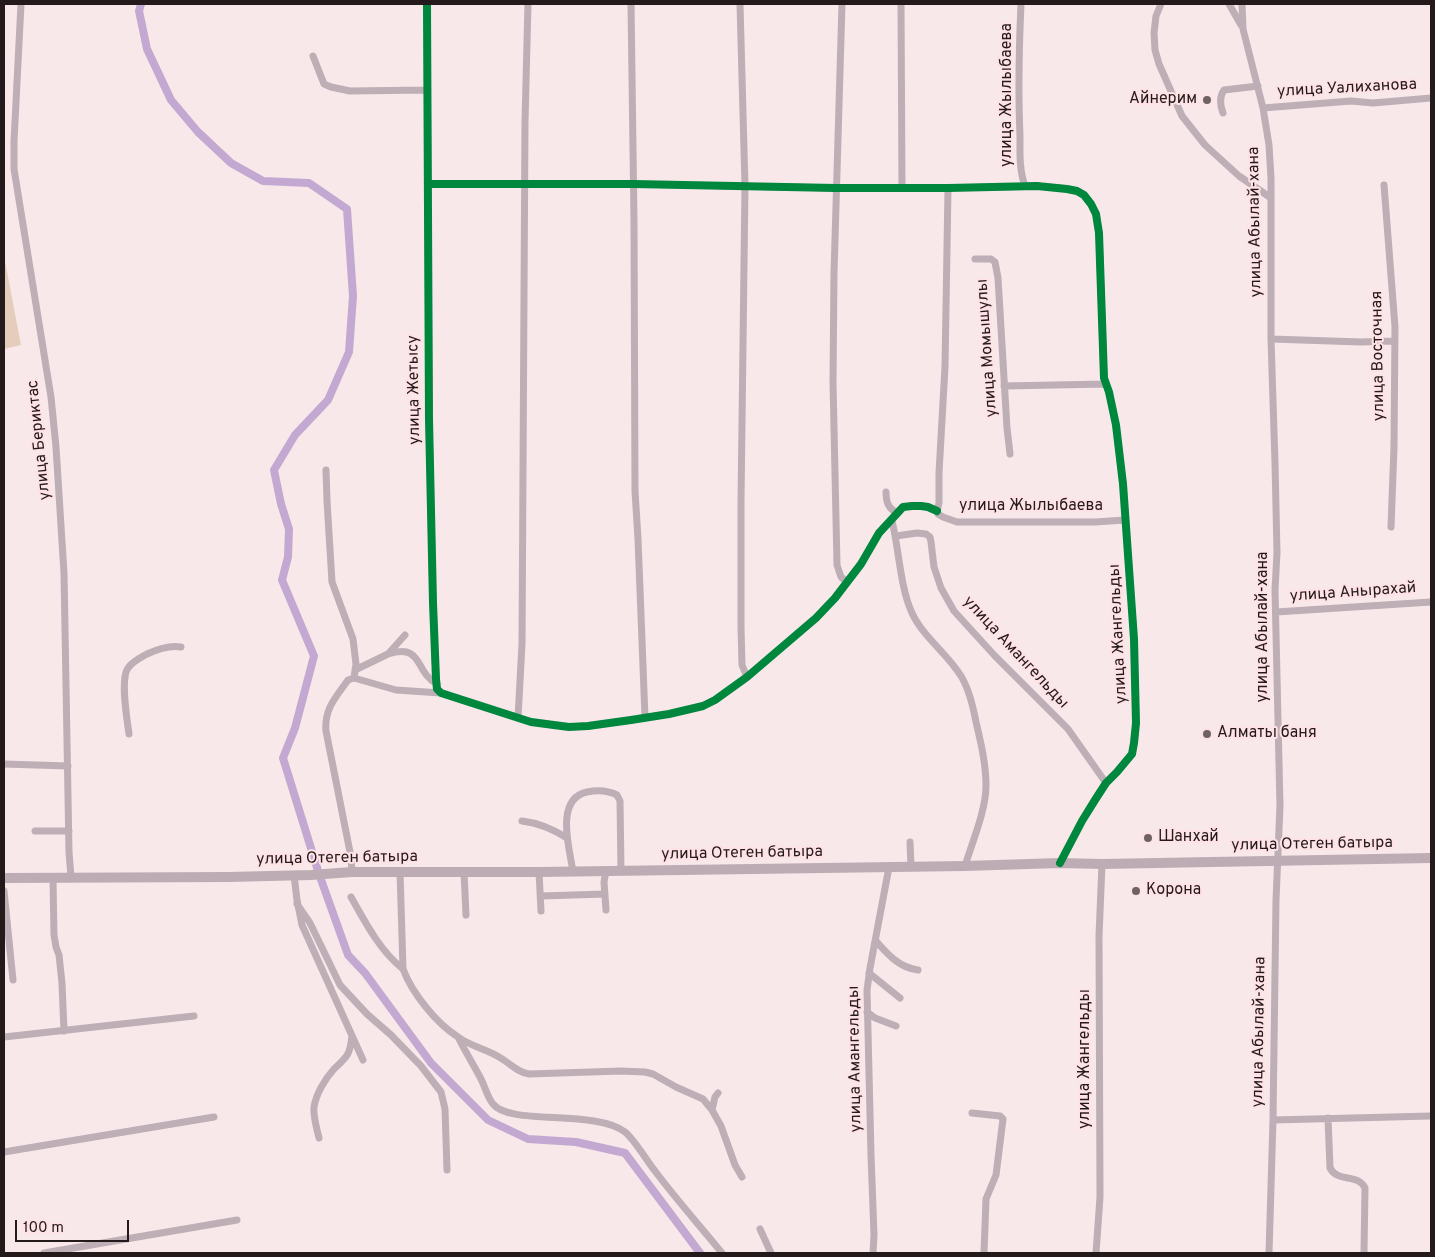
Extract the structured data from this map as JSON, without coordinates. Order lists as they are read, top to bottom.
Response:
{
  "streets": {
    "main road": ["улица Отеген батыра"],
    "street": [
      "улица Уалиханова",
      "улица Жылыбаева",
      "улица Абылай-хана",
      "улица Момышулы",
      "улица Восточная",
      "улица Жетысу",
      "улица Бериктас",
      "улица Анырахай",
      "улица Жангельды",
      "улица Амангельды"
    ]
  },
  "crossings": [
    ["улица Уалиханова", "улица Абылай-хана"],
    ["улица Жылыбаева", "улица Жангельды"],
    ["улица Абылай-хана", "улица Анырахай"],
    ["улица Абылай-хана", "улица Отеген батыра"],
    ["улица Жетысу", "улица Жангельды"],
    ["улица Бериктас", "улица Отеген батыра"],
    ["улица Жангельды", "улица Амангельды"],
    ["улица Жангельды", "улица Отеген батыра"],
    ["улица Амангельды", "улица Отеген батыра"]
  ],
  "places": [
    "Айнерим",
    "Алматы баня",
    "Шанхай",
    "Корона"
  ],
  "scale_bar": "100 m"
}
